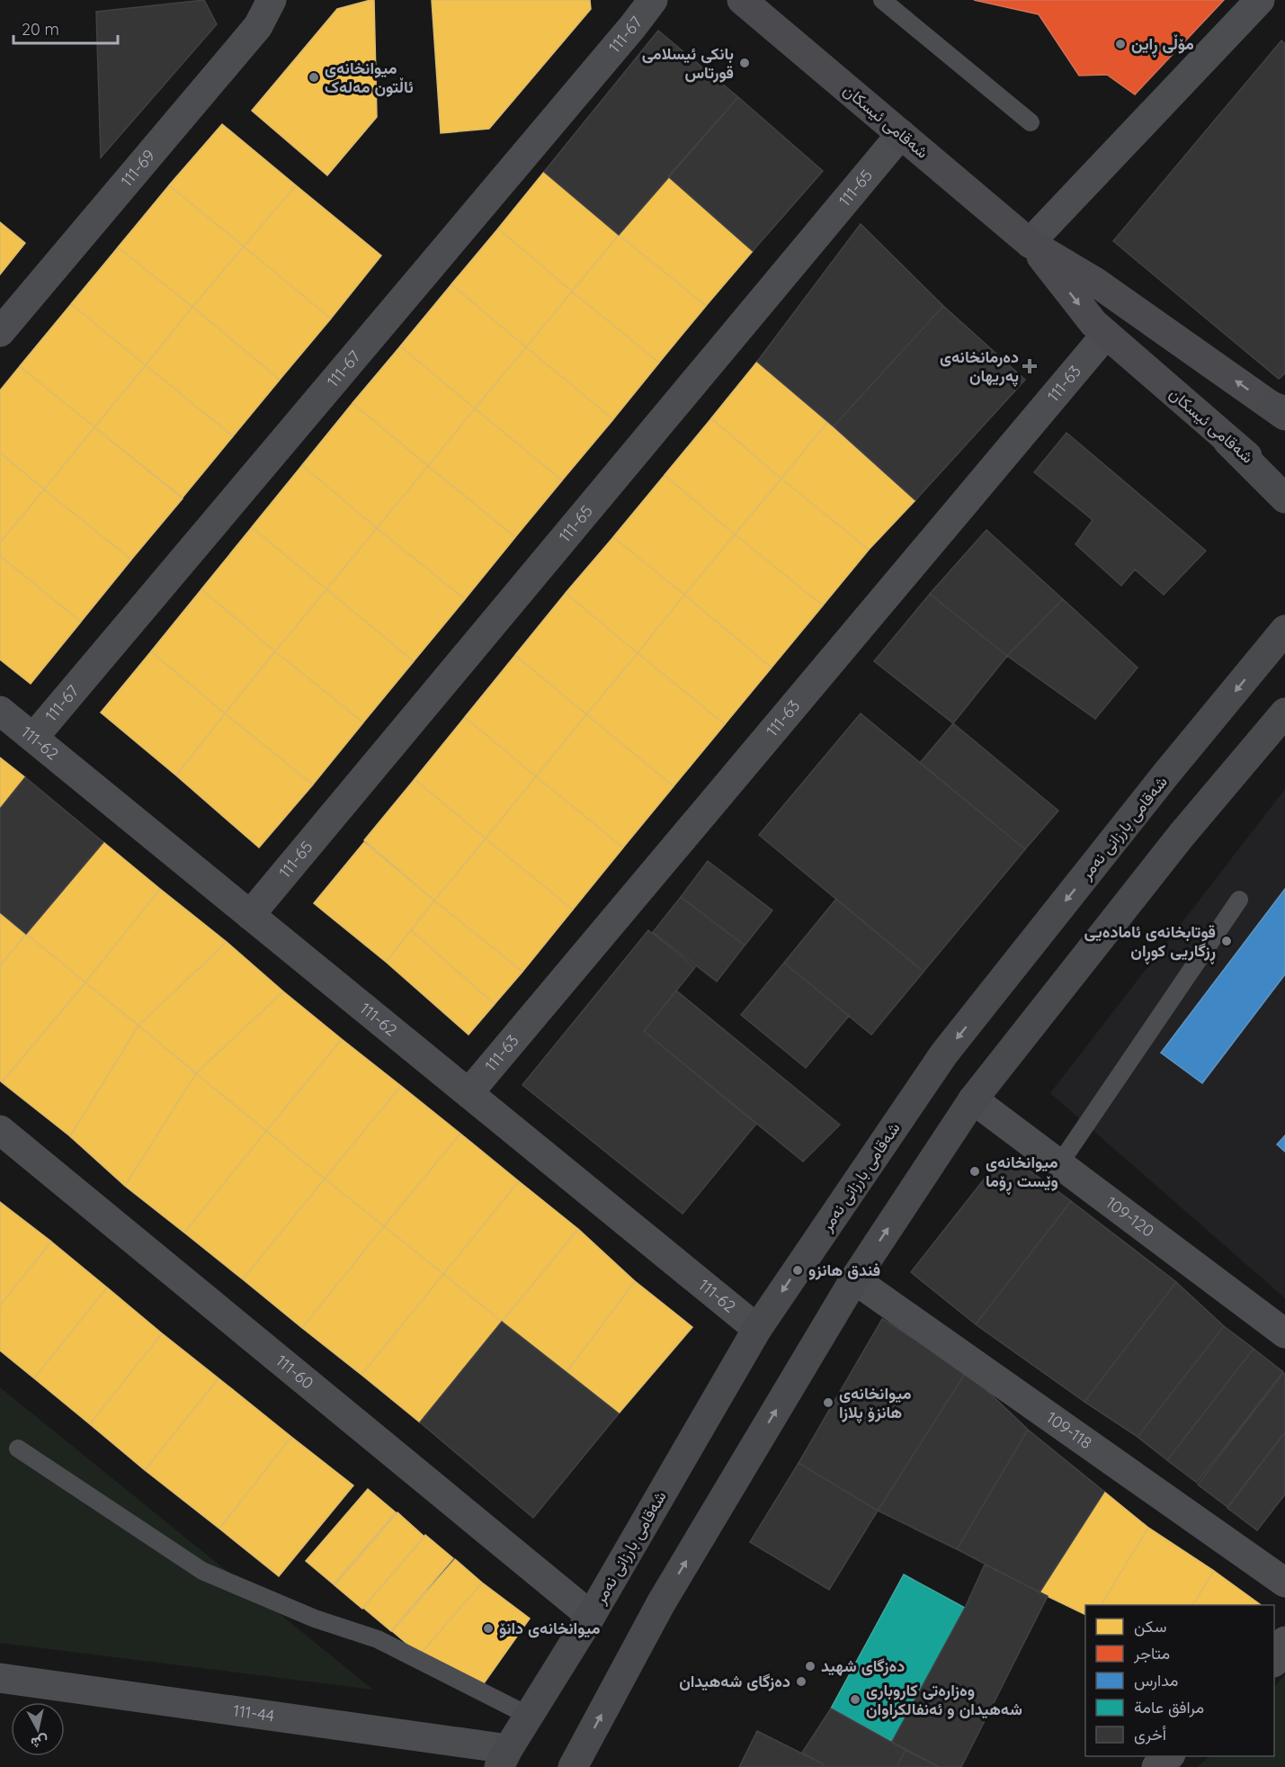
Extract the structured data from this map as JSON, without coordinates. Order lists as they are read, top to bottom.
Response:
{
  "streets": {
    "main road": ["شەقامی ئیسکان", "شەقامی بارزانی نەمر"],
    "street": [
      "111-67",
      "111-69",
      "111-65",
      "111-63",
      "111-62",
      "109-120",
      "111-60",
      "109-118",
      "111-44"
    ]
  },
  "crossings": [
    ["111-67", "111-62"],
    ["شەقامی ئیسکان", "111-65"],
    ["111-65", "111-62"],
    ["111-63", "111-62"],
    ["111-62", "شەقامی بارزانی نەمر"],
    ["شەقامی بارزانی نەمر", "111-60"],
    ["شەقامی بارزانی نەمر", "111-44"]
  ],
  "places": {
    "other": [
      "مۆڵی ڕاین",
      "بانکی ئیسلامی قورتاس",
      "میوانخانەی ئاڵتون مەلەک",
      "قوتابخانەی ئامادەیی ڕزگاریی کوڕان",
      "میوانخانەی وێست ڕۆما",
      "فندق هانزو",
      "میوانخانەی هانزۆ پلازا",
      "میوانخانەی دانۆ",
      "دەزگای شهید",
      "دەزگای شەھیدان",
      "وەزارەتی کاروباری شەهیدان و ئەنفالکراوان"
    ],
    "health": ["دەرمانخانەی پەریهان"]
  },
  "legend": [
    "سكن",
    "متاجر",
    "مدارس",
    "مرافق عامة",
    "أخرى"
  ],
  "scale_bar": "20 m",
  "north": "bottom"
}
